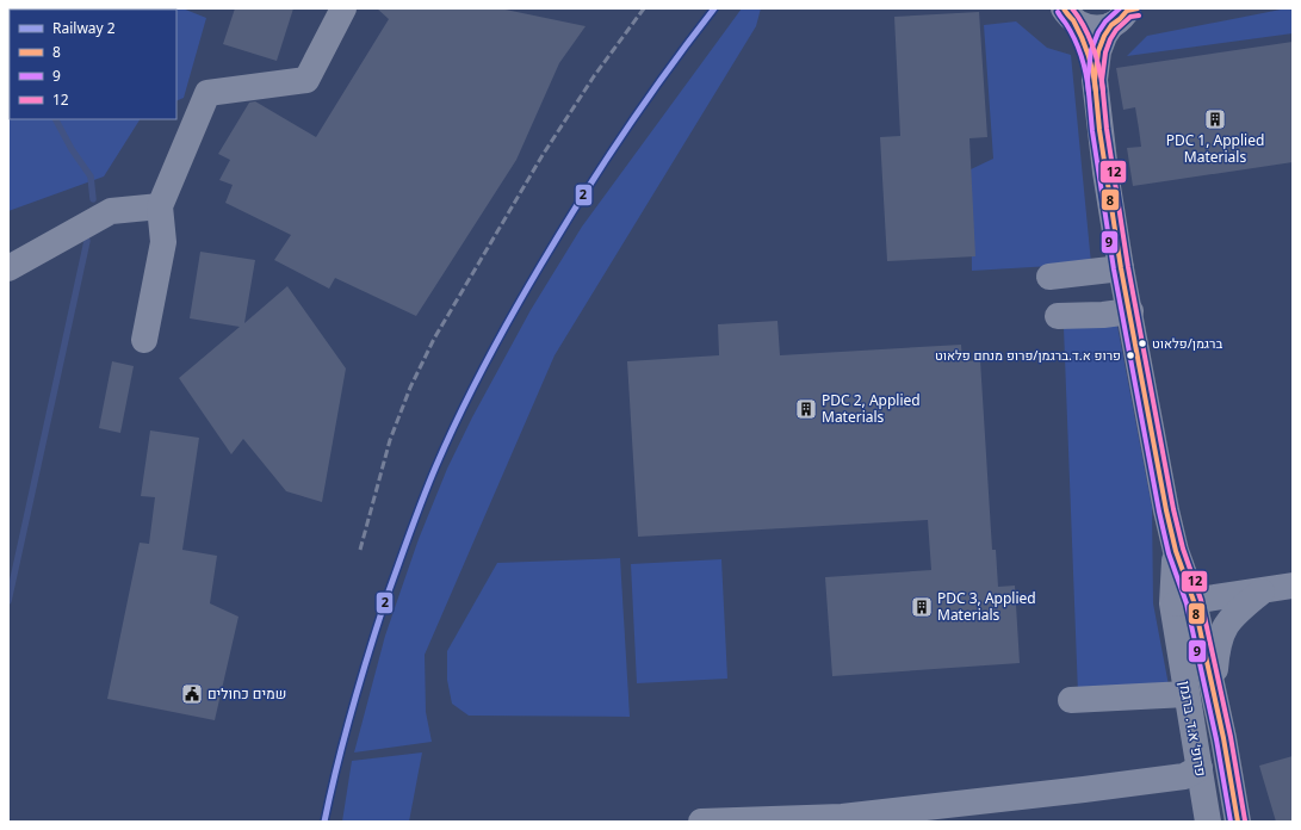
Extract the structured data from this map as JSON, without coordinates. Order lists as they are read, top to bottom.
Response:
{
  "streets": {
    "street": ["פרופ׳ א.ד. ברגמן"]
  },
  "places": {
    "building": ["PDC 1, Applied Materials", "PDC 2, Applied Materials", "PDC 3, Applied Materials"],
    "other": ["ברגמן/פלאוט", "פרופ א.ד.ברגמן/פרופ מנחם פלאוט"],
    "public building": ["שמים כחולים"]
  },
  "lines": [
    "rail line 2",
    "transit line 8",
    "transit line 9",
    "transit line 12"
  ],
  "legend": [
    "Railway 2",
    "8",
    "9",
    "12"
  ]
}
